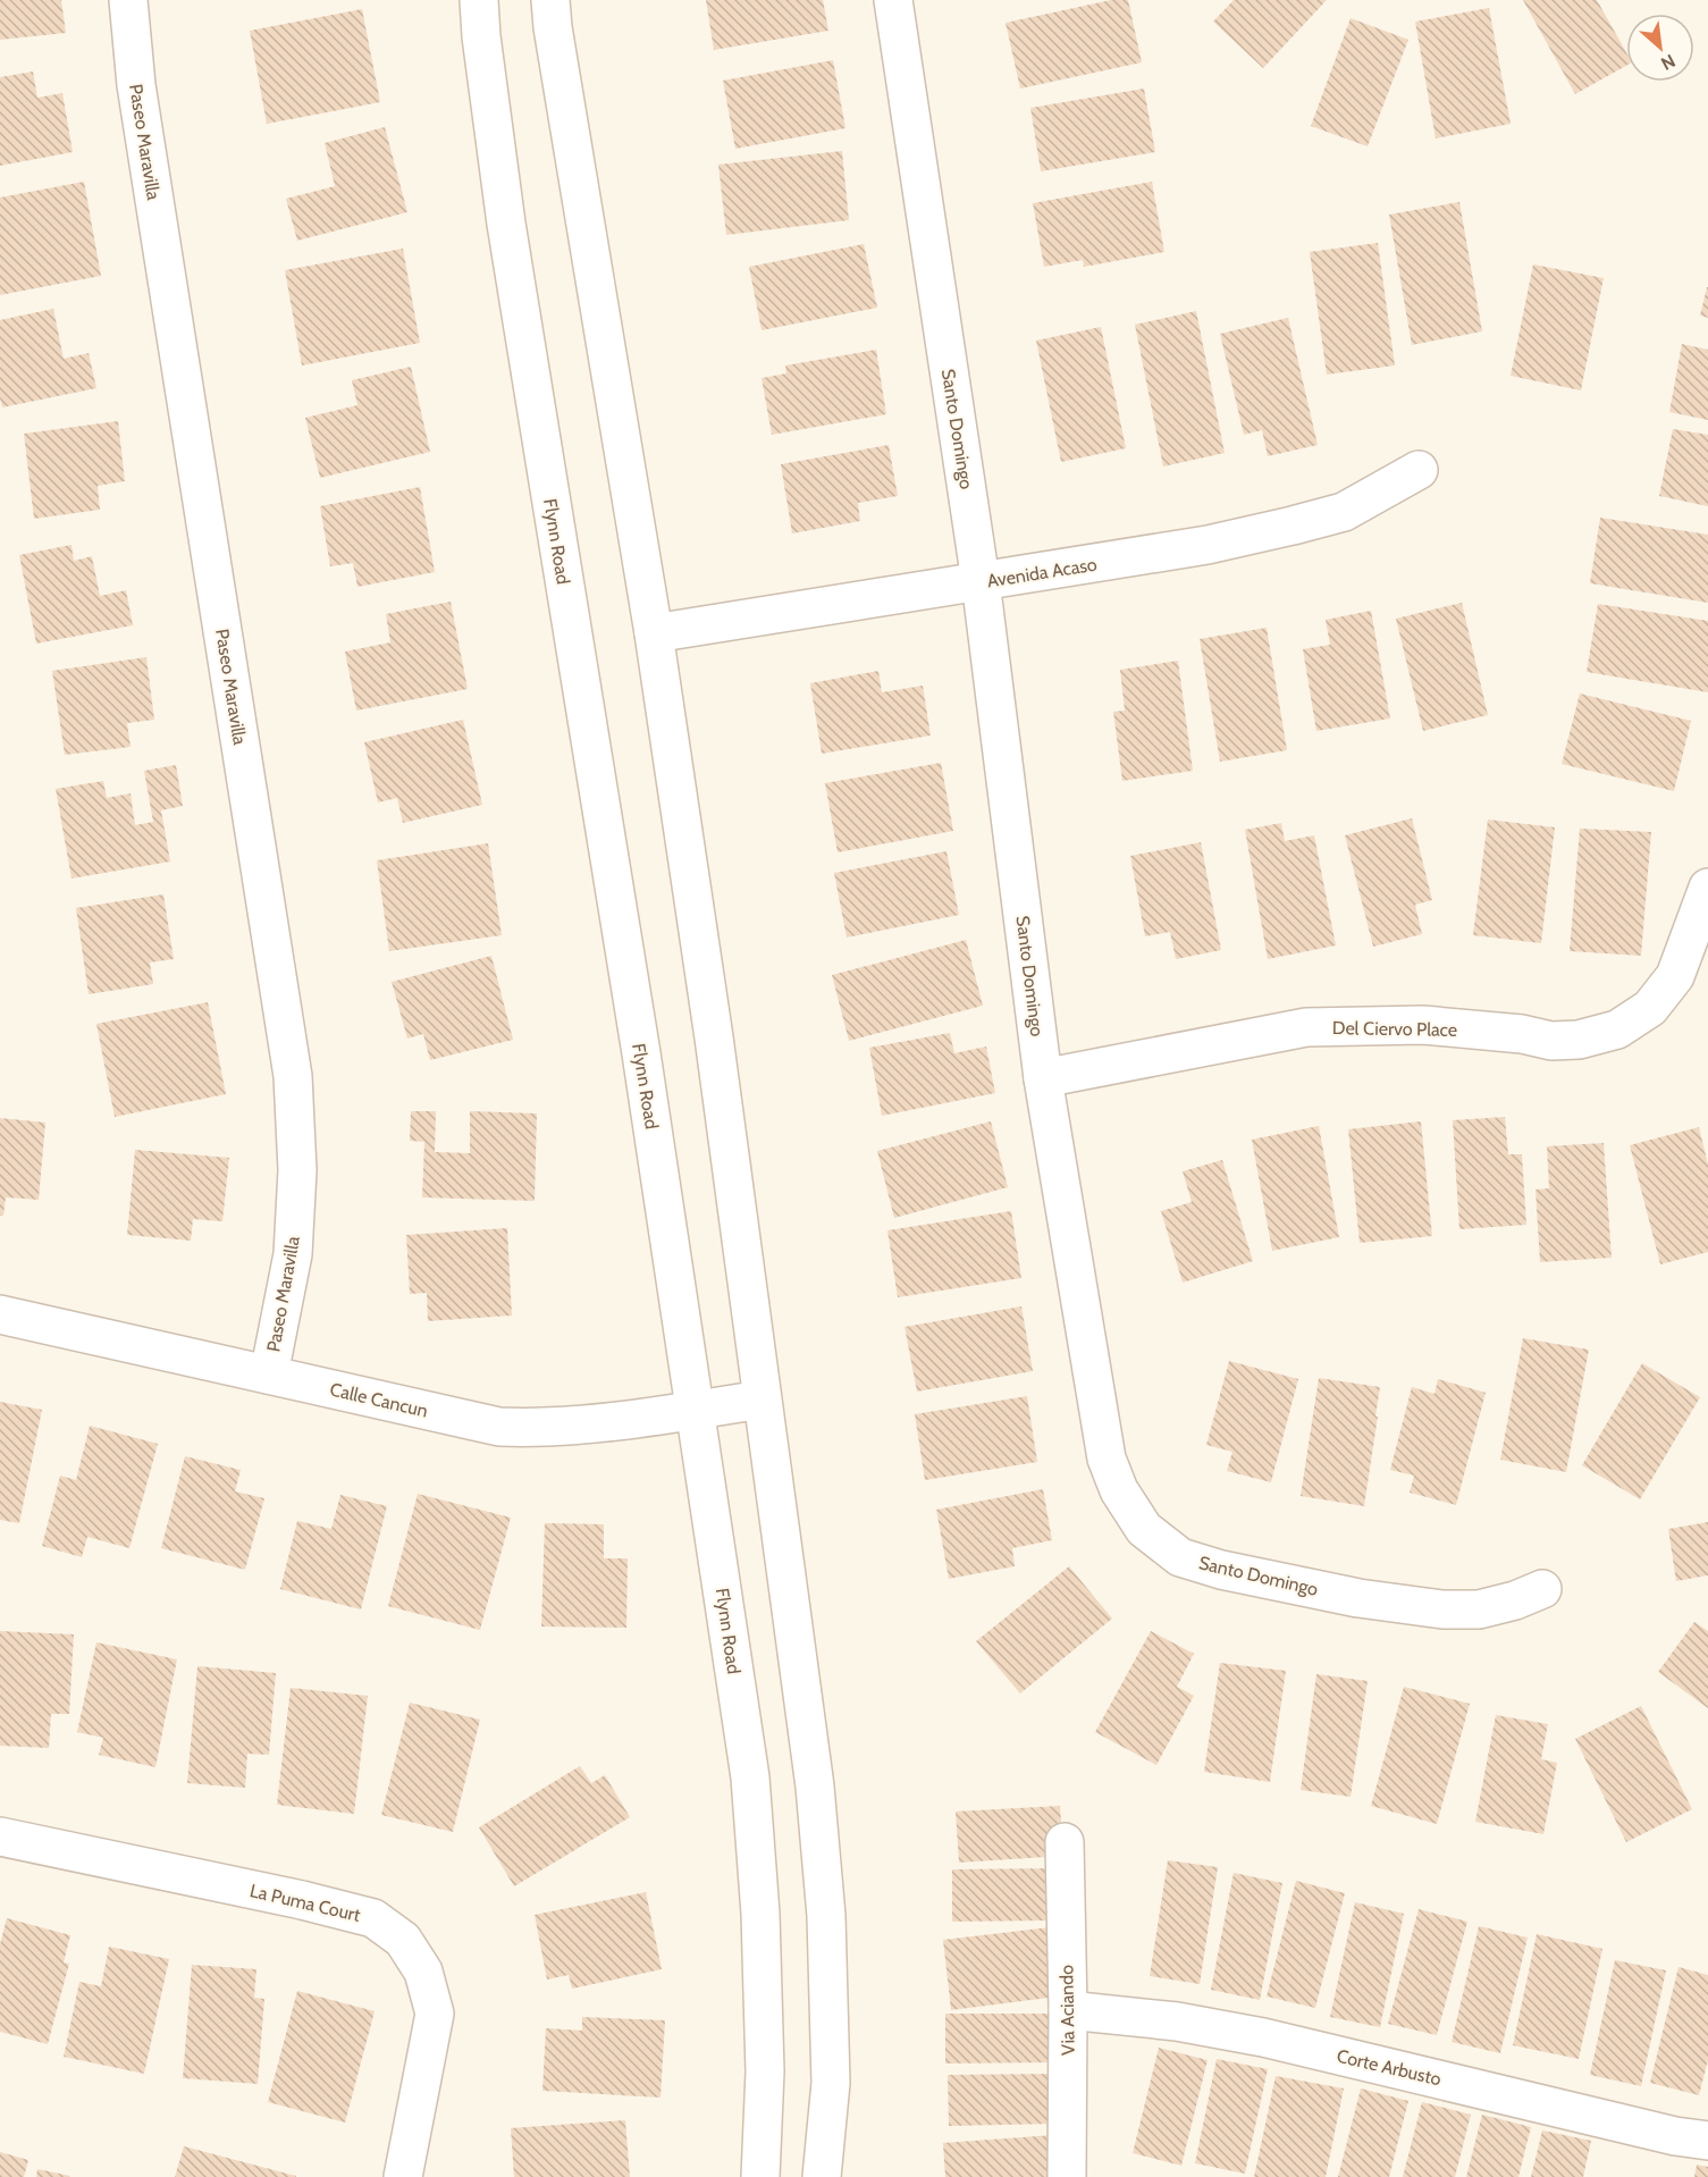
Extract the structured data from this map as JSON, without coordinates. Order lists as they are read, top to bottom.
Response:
{
  "streets": {
    "street": [
      "Paseo Maravilla",
      "Santo Domingo",
      "Flynn Road",
      "Avenida Acaso",
      "Del Ciervo Place",
      "Calle Cancun",
      "La Puma Court",
      "Via Aciando",
      "Corte Arbusto"
    ]
  },
  "crossings": [
    ["Paseo Maravilla", "Calle Cancun"],
    ["Santo Domingo", "Avenida Acaso"],
    ["Santo Domingo", "Del Ciervo Place"],
    ["Flynn Road", "Calle Cancun"],
    ["Via Aciando", "Corte Arbusto"]
  ],
  "north": "bottom right"
}
